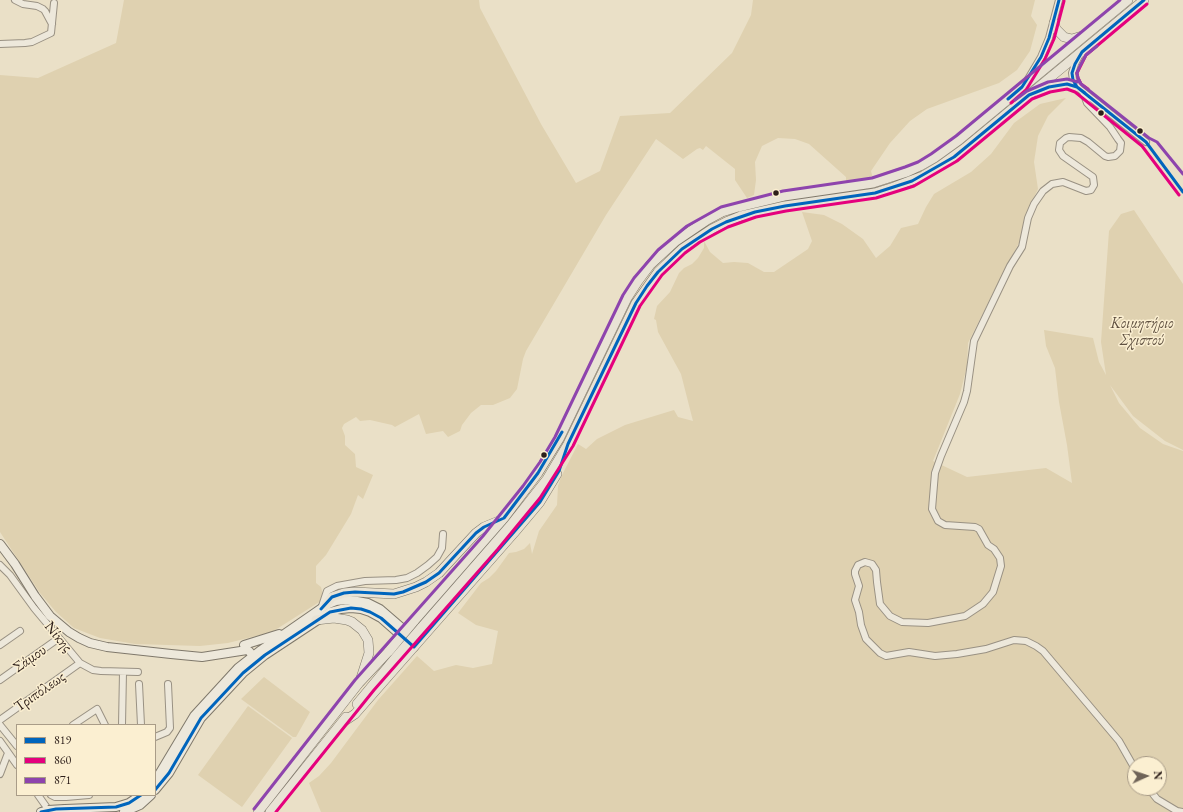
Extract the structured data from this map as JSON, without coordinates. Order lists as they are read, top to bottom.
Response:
{
  "streets": {
    "street": ["Νίκης", "Σάμου", "Τριπόλεως"]
  },
  "crossings": [
    ["Νίκης", "Σάμου"],
    ["Νίκης", "Τριπόλεως"]
  ],
  "parks": ["Κοιμητήριο Σχιστού"],
  "lines": ["transit line 819", "transit line 871", "transit line 860"],
  "legend": ["819", "860", "871"],
  "north": "right"
}
